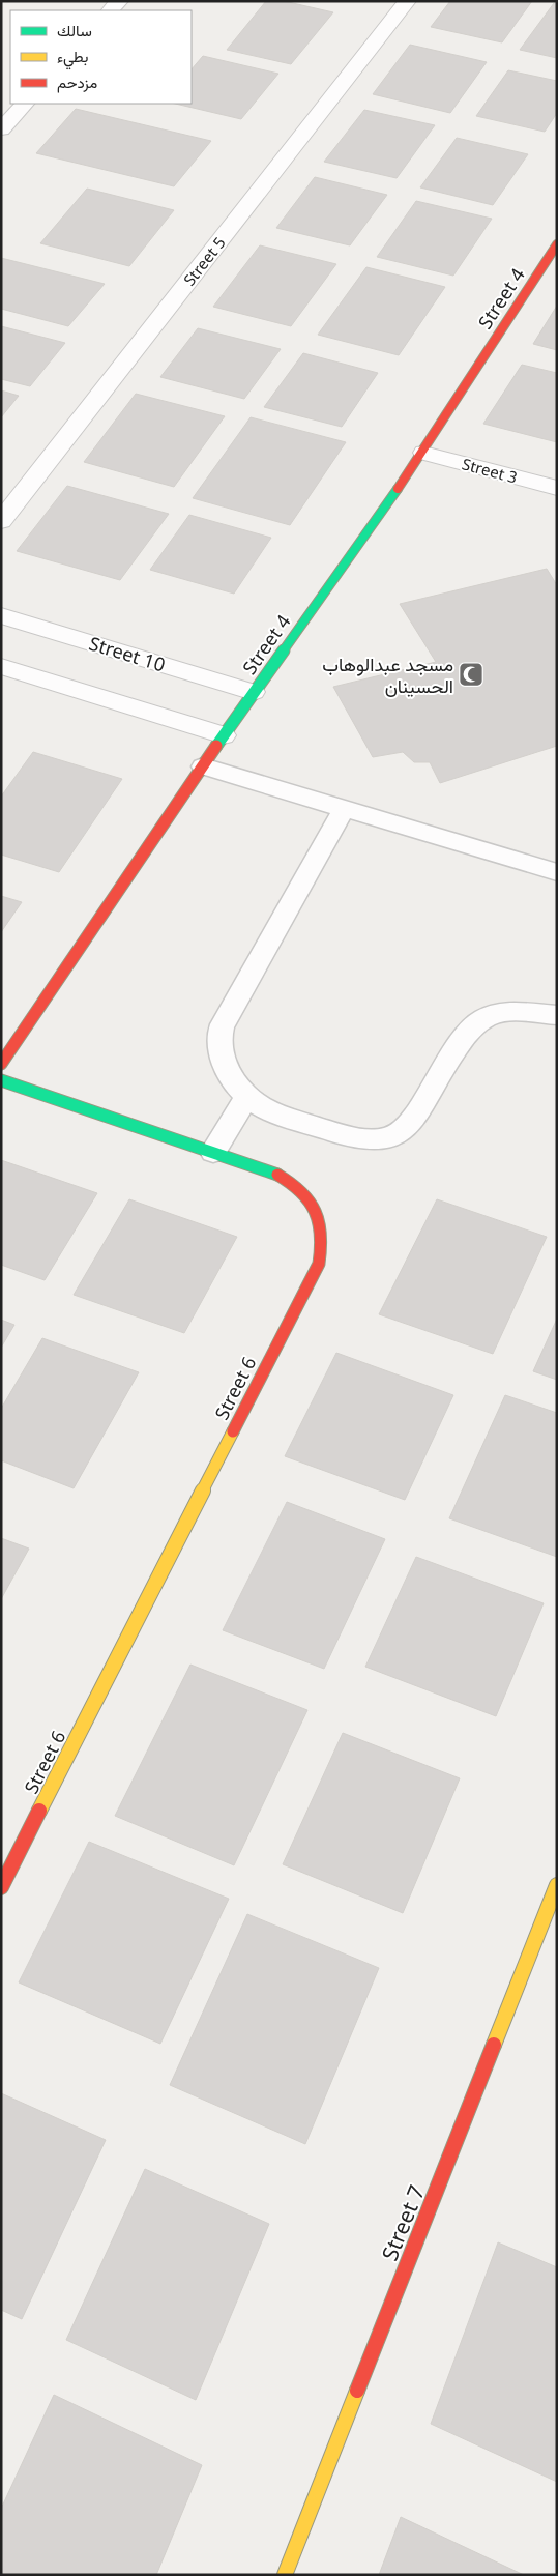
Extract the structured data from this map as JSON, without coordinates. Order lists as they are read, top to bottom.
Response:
{
  "streets": {
    "street": [
      "Street 5",
      "Street 4",
      "Street 3",
      "Street 10",
      "Street 6",
      "Street 7"
    ]
  },
  "crossings": [
    ["Street 4", "Street 3"],
    ["Street 4", "Street 10"]
  ],
  "places": {
    "mosque": ["مسجد عبدالوهاب الحسينان"]
  },
  "legend": ["سالك", "بطيء", "مزدحم"]
}
